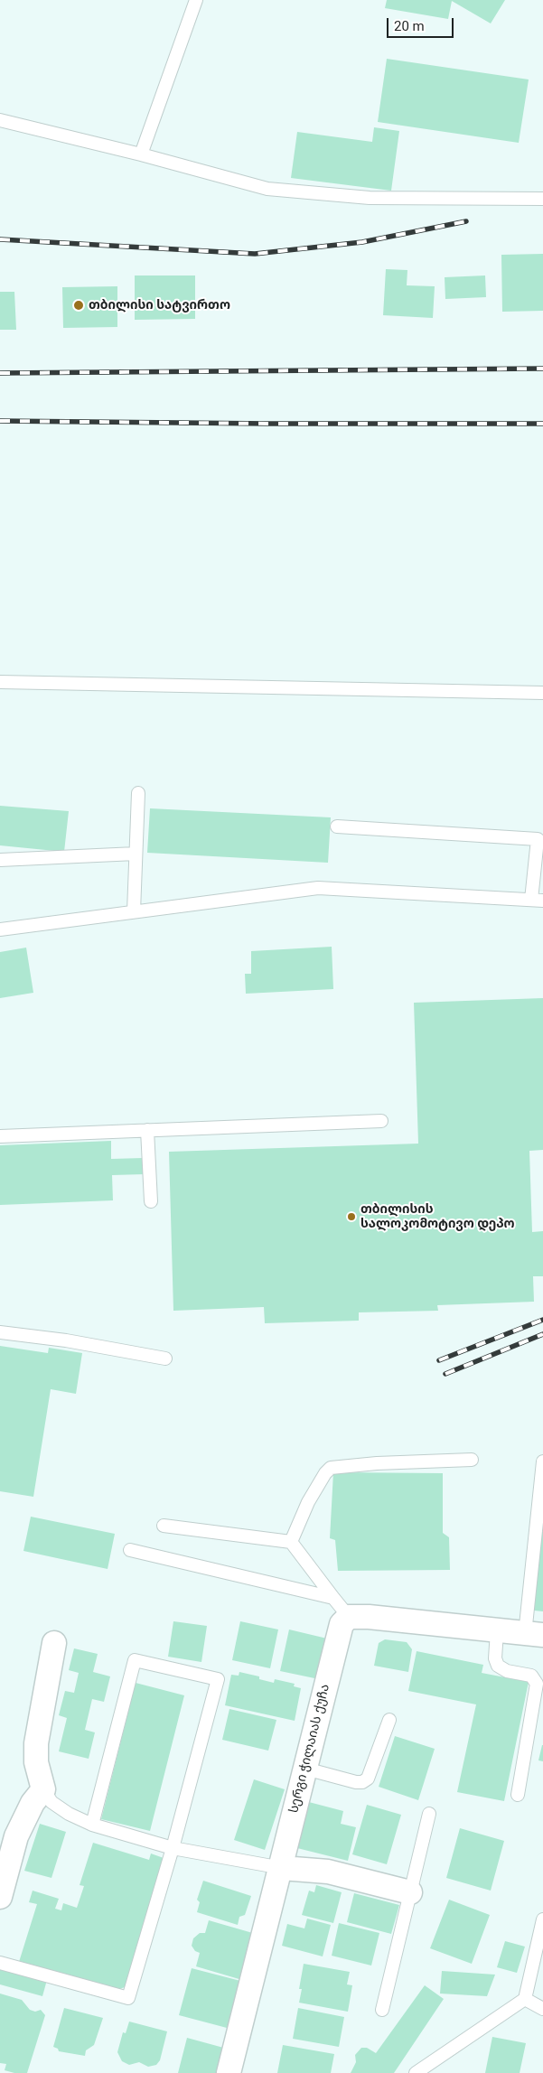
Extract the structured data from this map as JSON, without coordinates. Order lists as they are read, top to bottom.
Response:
{
  "streets": {
    "street": ["სერგი ჭილაიას ქუჩა"]
  },
  "places": ["თბილისი სატვირთო", "თბილისის სალოკომოტივო დეპო"],
  "scale_bar": "20 m"
}
